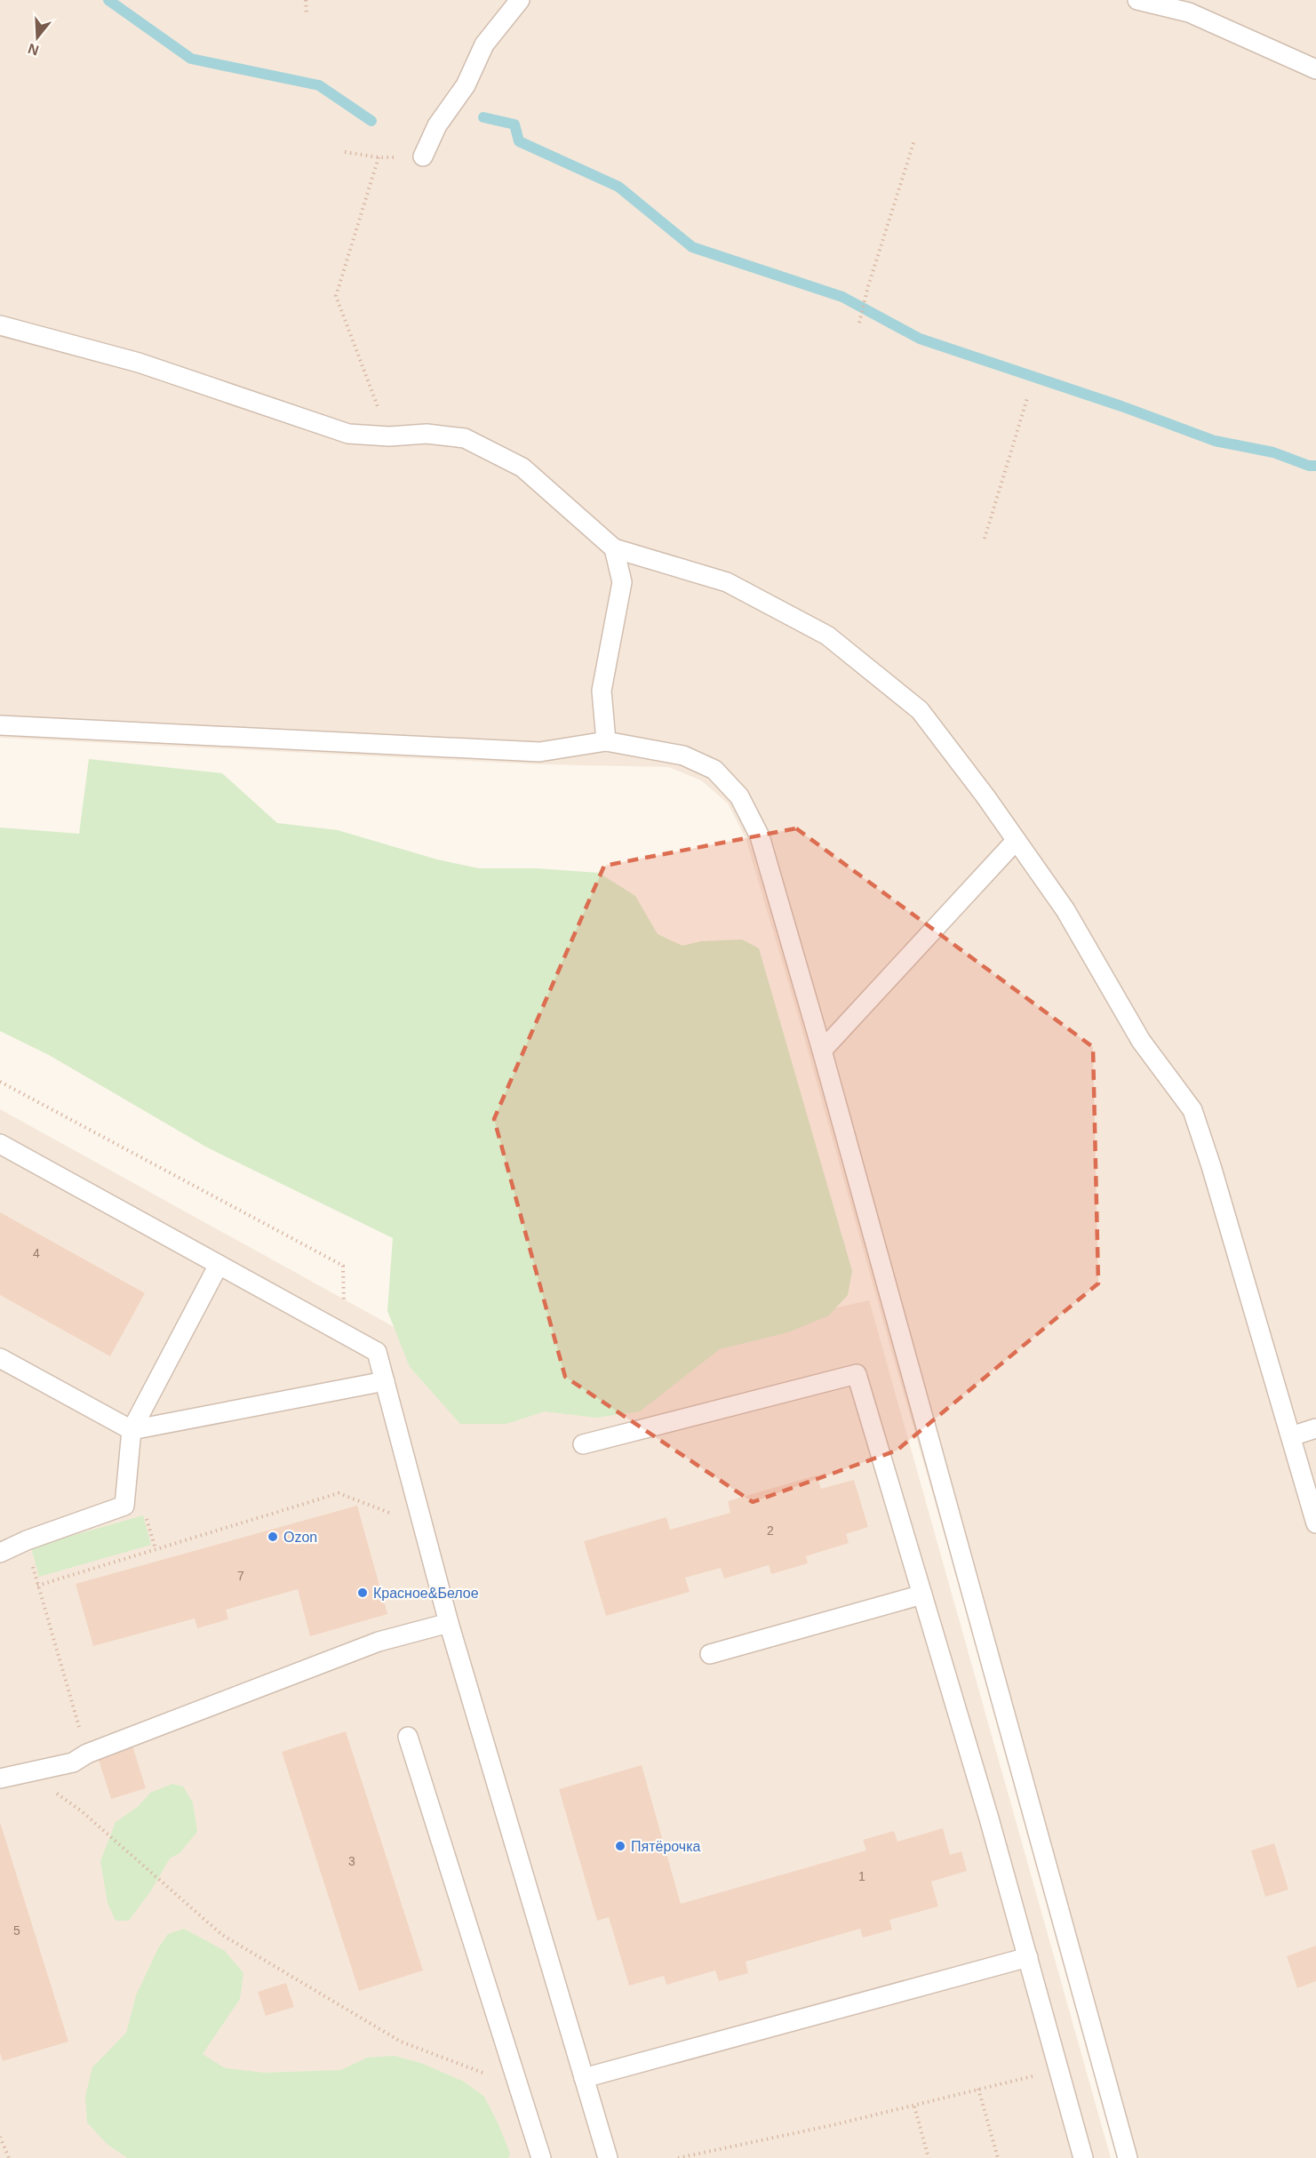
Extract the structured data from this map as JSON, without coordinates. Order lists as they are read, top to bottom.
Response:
{
  "places": ["Ozon", "Красное&Белое", "Пятёрочка"],
  "house_numbers": [
    "4",
    "2",
    "7",
    "3",
    "1",
    "5"
  ],
  "north": "bottom"
}
